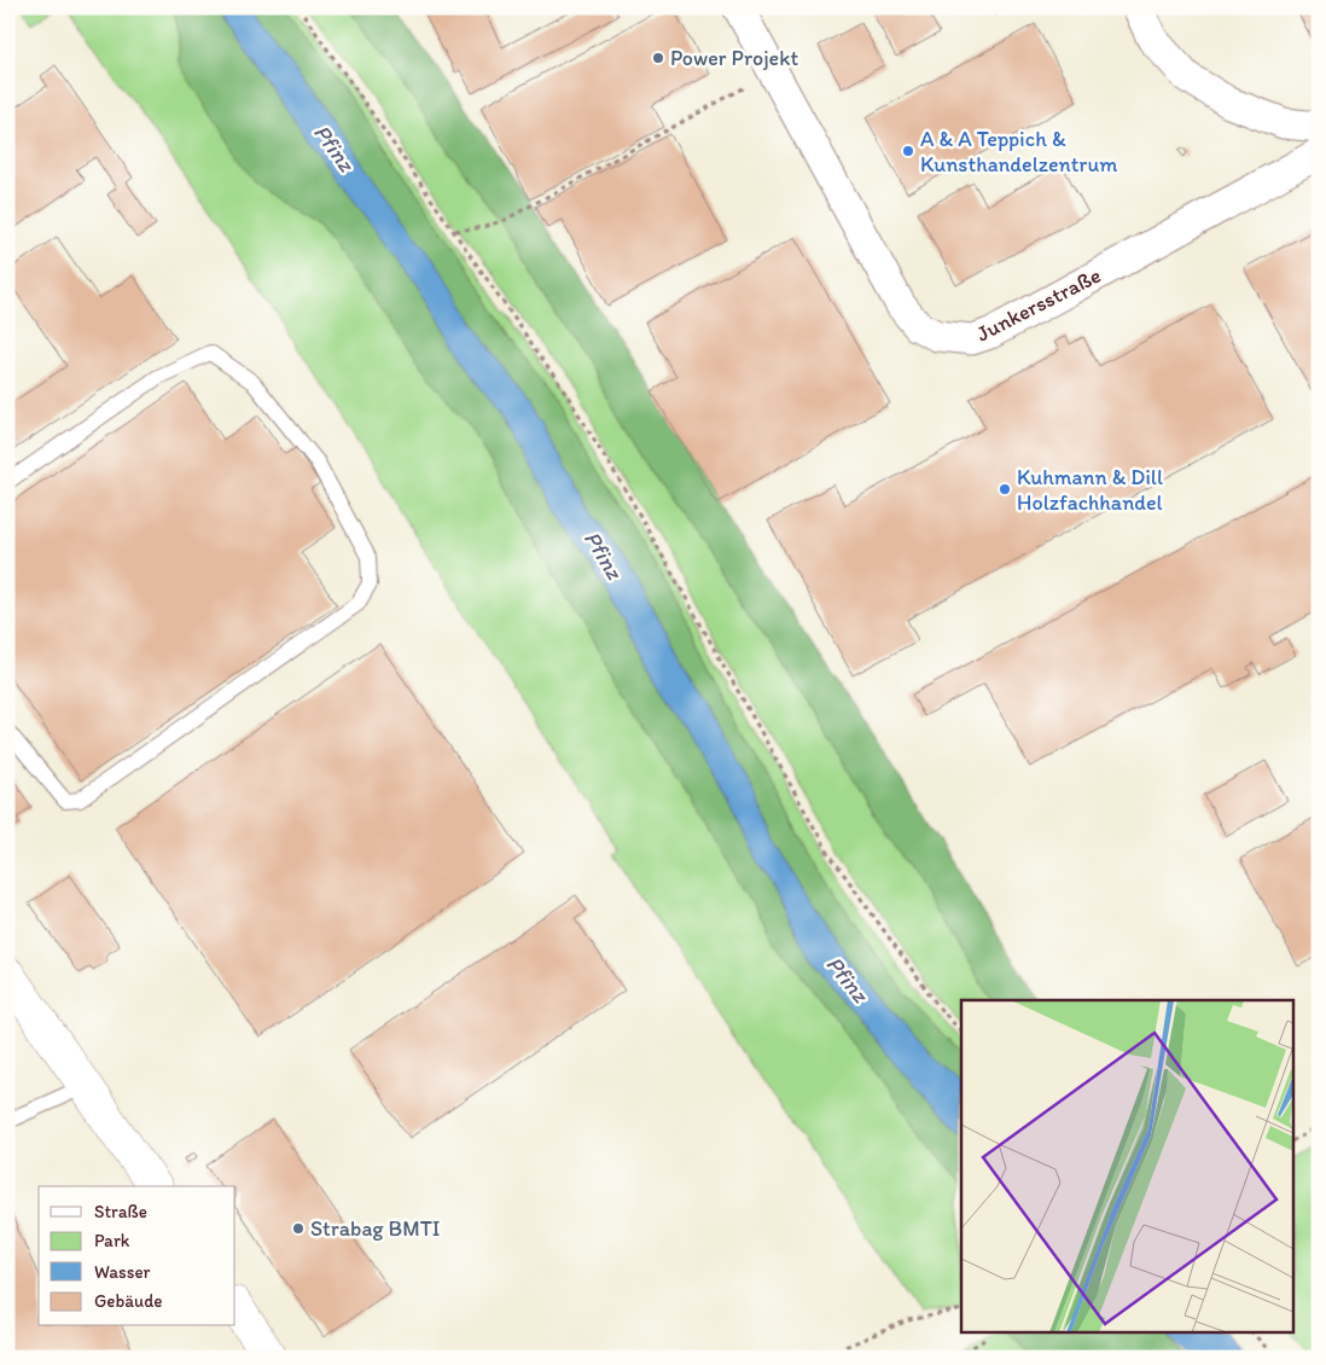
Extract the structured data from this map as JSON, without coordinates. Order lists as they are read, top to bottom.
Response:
{
  "streets": {
    "street": ["Junkersstraße"]
  },
  "water": ["Pfinz"],
  "places": [
    "Power Projekt",
    "A & A Teppich & Kunsthandelzentrum",
    "Kuhmann & Dill Holzfachhandel",
    "Strabag BMTI"
  ],
  "legend": [
    "Straße",
    "Park",
    "Wasser",
    "Gebäude"
  ]
}
